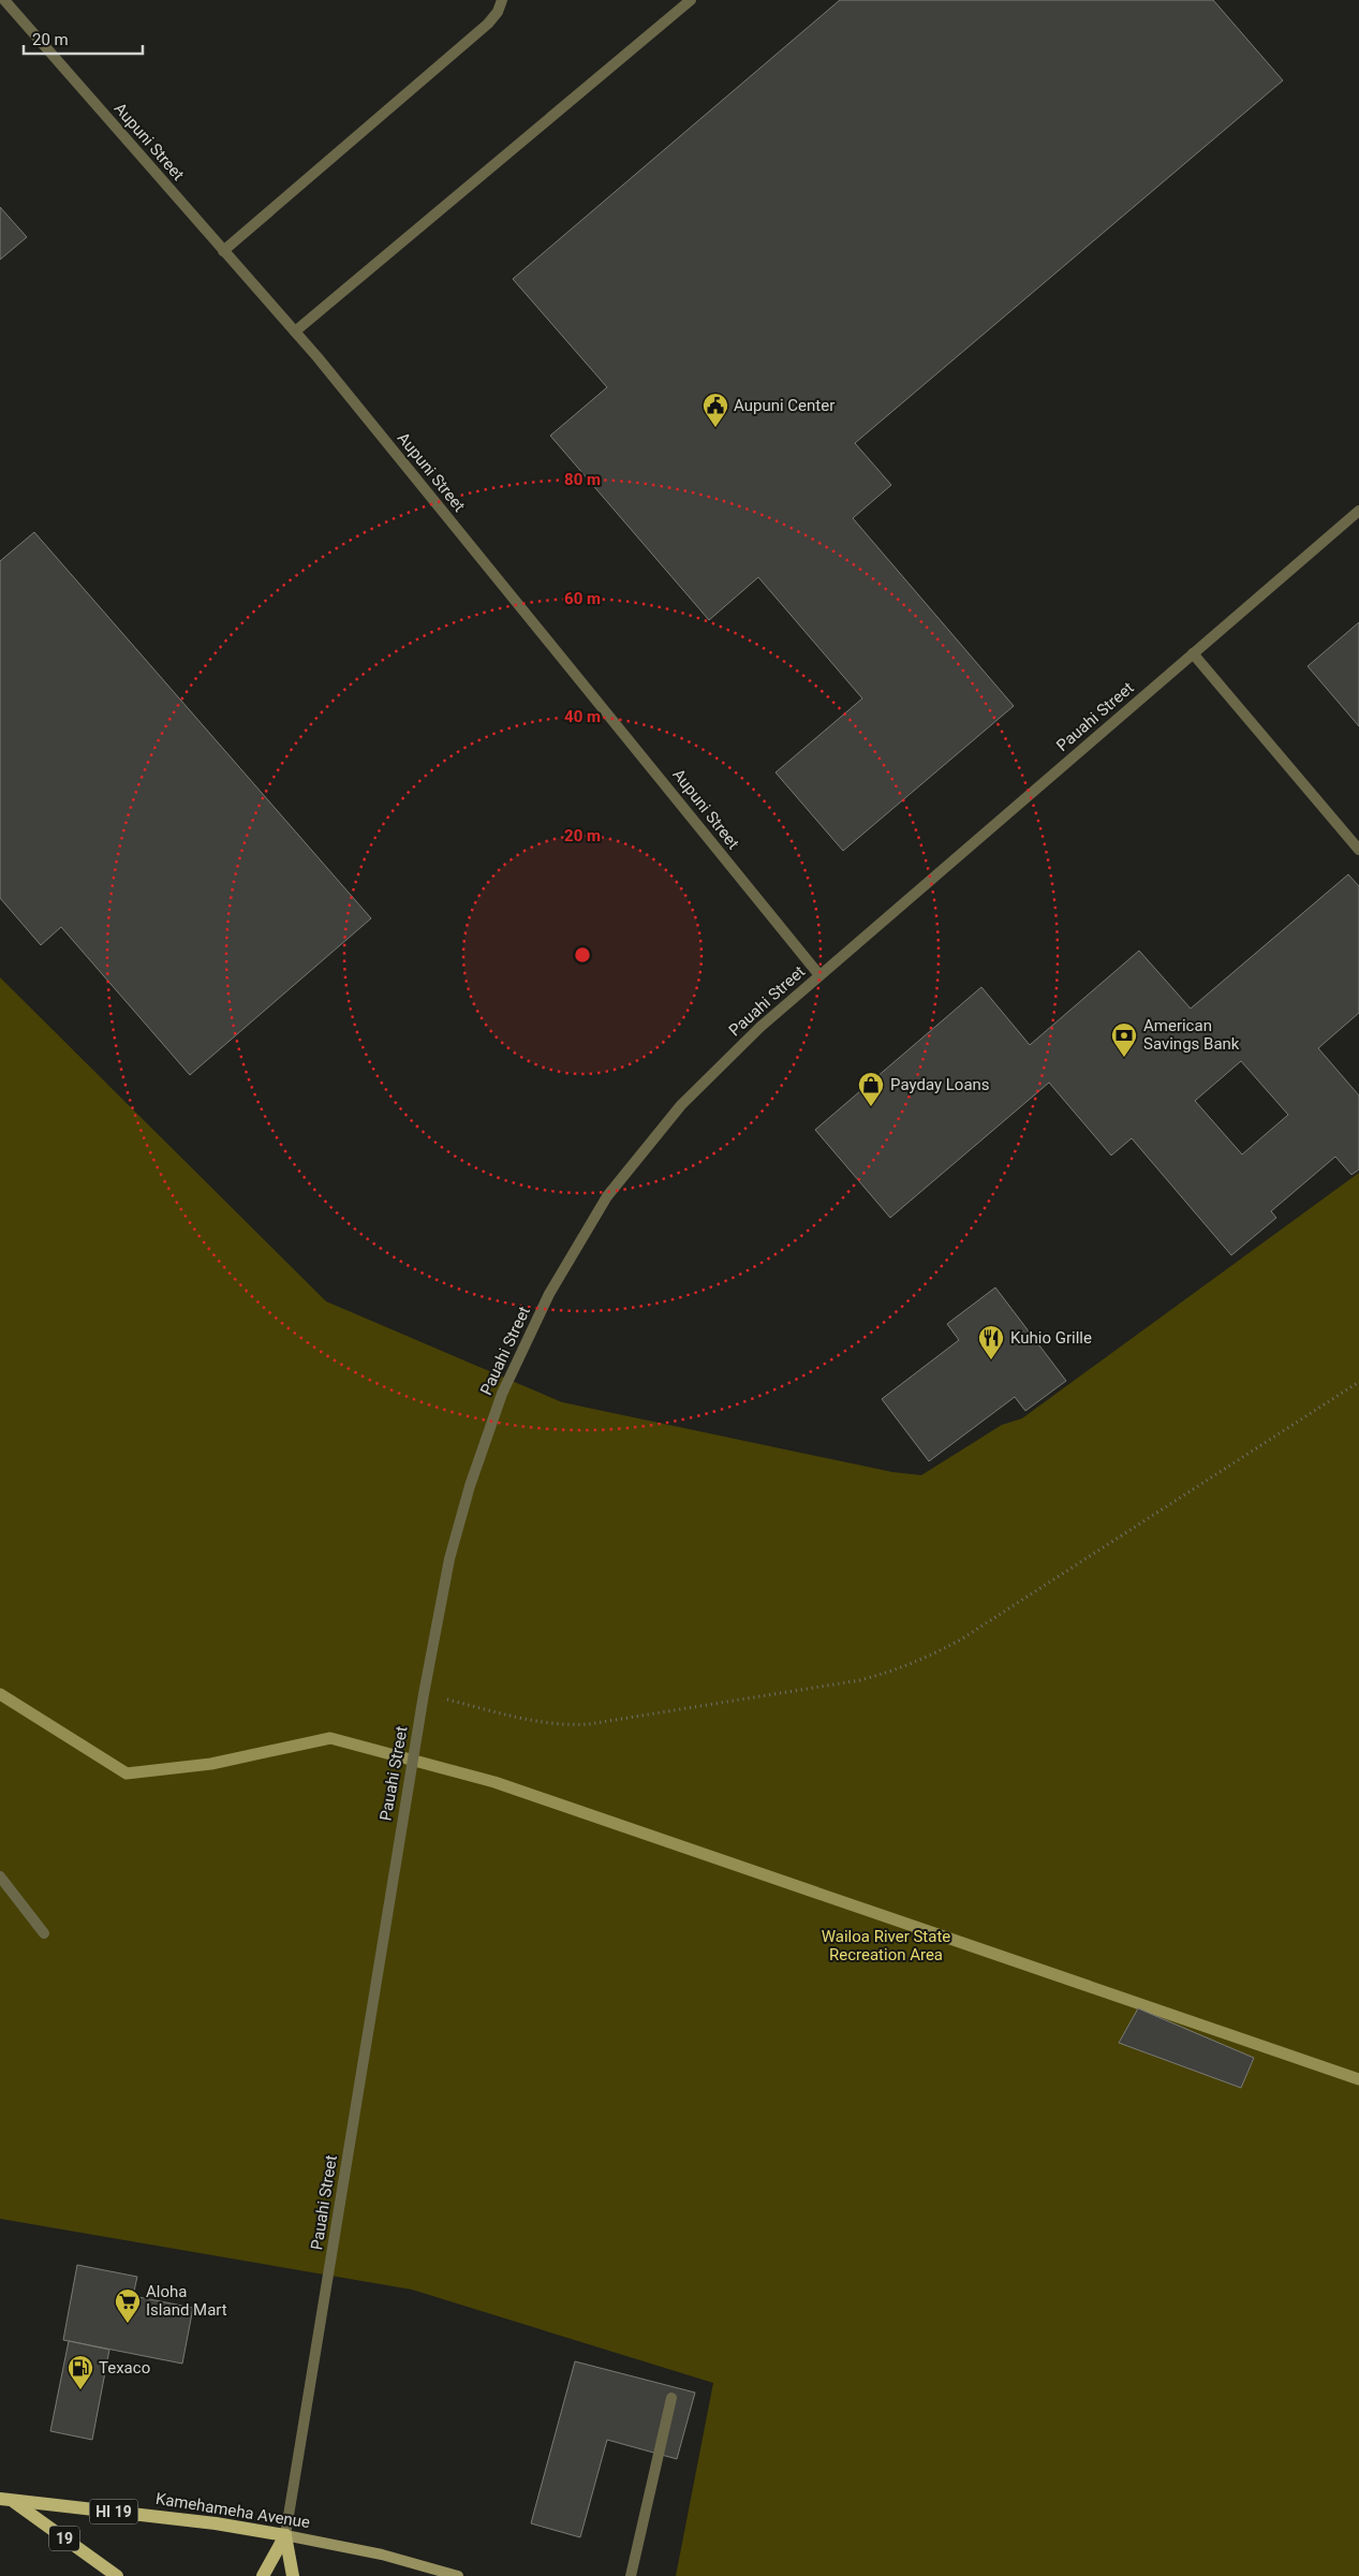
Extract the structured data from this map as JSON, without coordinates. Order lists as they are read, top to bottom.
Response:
{
  "streets": {
    "main road": ["Kamehameha Avenue", "HI 19", "19"],
    "street": ["Aupuni Street", "Pauahi Street"]
  },
  "crossings": [
    ["Aupuni Street", "Pauahi Street"],
    ["Pauahi Street", "Kamehameha Avenue"],
    ["Kamehameha Avenue", "19"]
  ],
  "parks": ["Wailoa River State Recreation Area"],
  "places": {
    "public building": ["Aupuni Center"],
    "bank": ["American Savings Bank"],
    "shop": ["Payday Loans"],
    "restaurant": ["Kuhio Grille"],
    "supermarket": ["Aloha Island Mart"],
    "fuel station": ["Texaco"]
  },
  "scale_bar": "20 m",
  "rings": [
    "80 m",
    "60 m",
    "40 m",
    "20 m"
  ]
}
